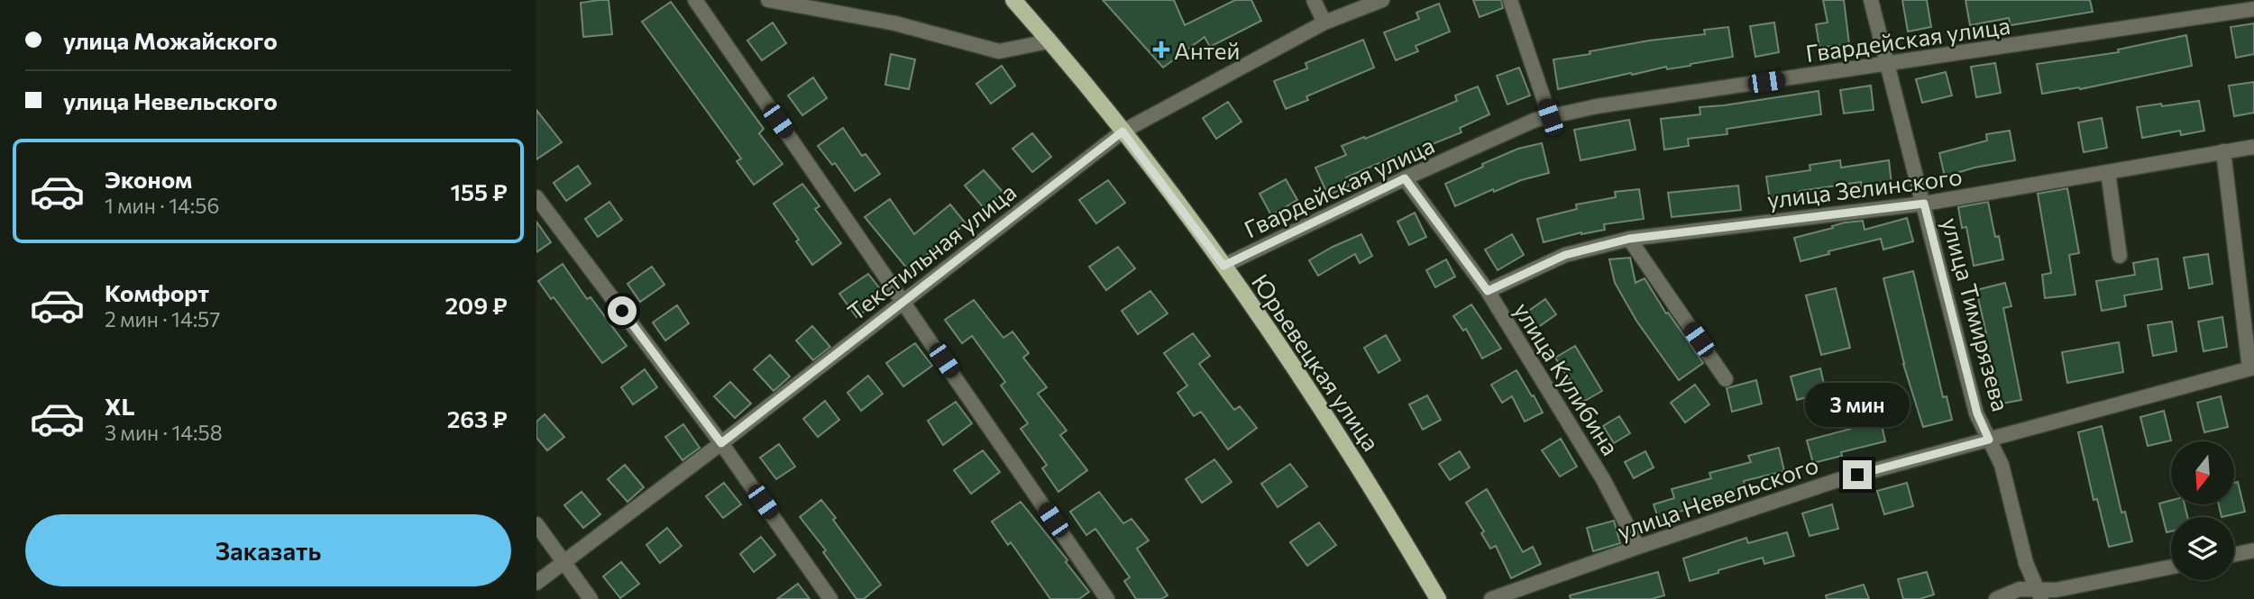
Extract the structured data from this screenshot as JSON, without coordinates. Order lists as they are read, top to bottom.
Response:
{
  "streets": {
    "main road": ["Юрьевецкая улица"],
    "street": [
      "Гвардейская улица",
      "улица Зелинского",
      "Текстильная улица",
      "улица Тимирязева",
      "улица Кулибина",
      "улица Невельского"
    ]
  },
  "crossings": [
    ["Гвардейская улица", "улица Тимирязева"],
    ["Гвардейская улица", "Юрьевецкая улица"],
    ["Гвардейская улица", "улица Кулибина"],
    ["улица Зелинского", "улица Тимирязева"],
    ["улица Зелинского", "улица Кулибина"],
    ["Текстильная улица", "Юрьевецкая улица"],
    ["улица Тимирязева", "улица Невельского"],
    ["улица Кулибина", "улица Невельского"]
  ],
  "places": {
    "health": ["Антей"]
  },
  "north": "bottom",
  "page": {
    "banner": ["улица Можайского", "улица Невельского"],
    "list": [
      {
        "name": "Эконом",
        "note": "1 мин · 14:56",
        "value": "155 ₽"
      },
      {
        "name": "Комфорт",
        "note": "2 мин · 14:57",
        "value": "209 ₽"
      },
      {
        "name": "XL",
        "note": "3 мин · 14:58",
        "value": "263 ₽"
      }
    ],
    "bubble": "3 мин",
    "buttons": "Заказать"
  }
}
